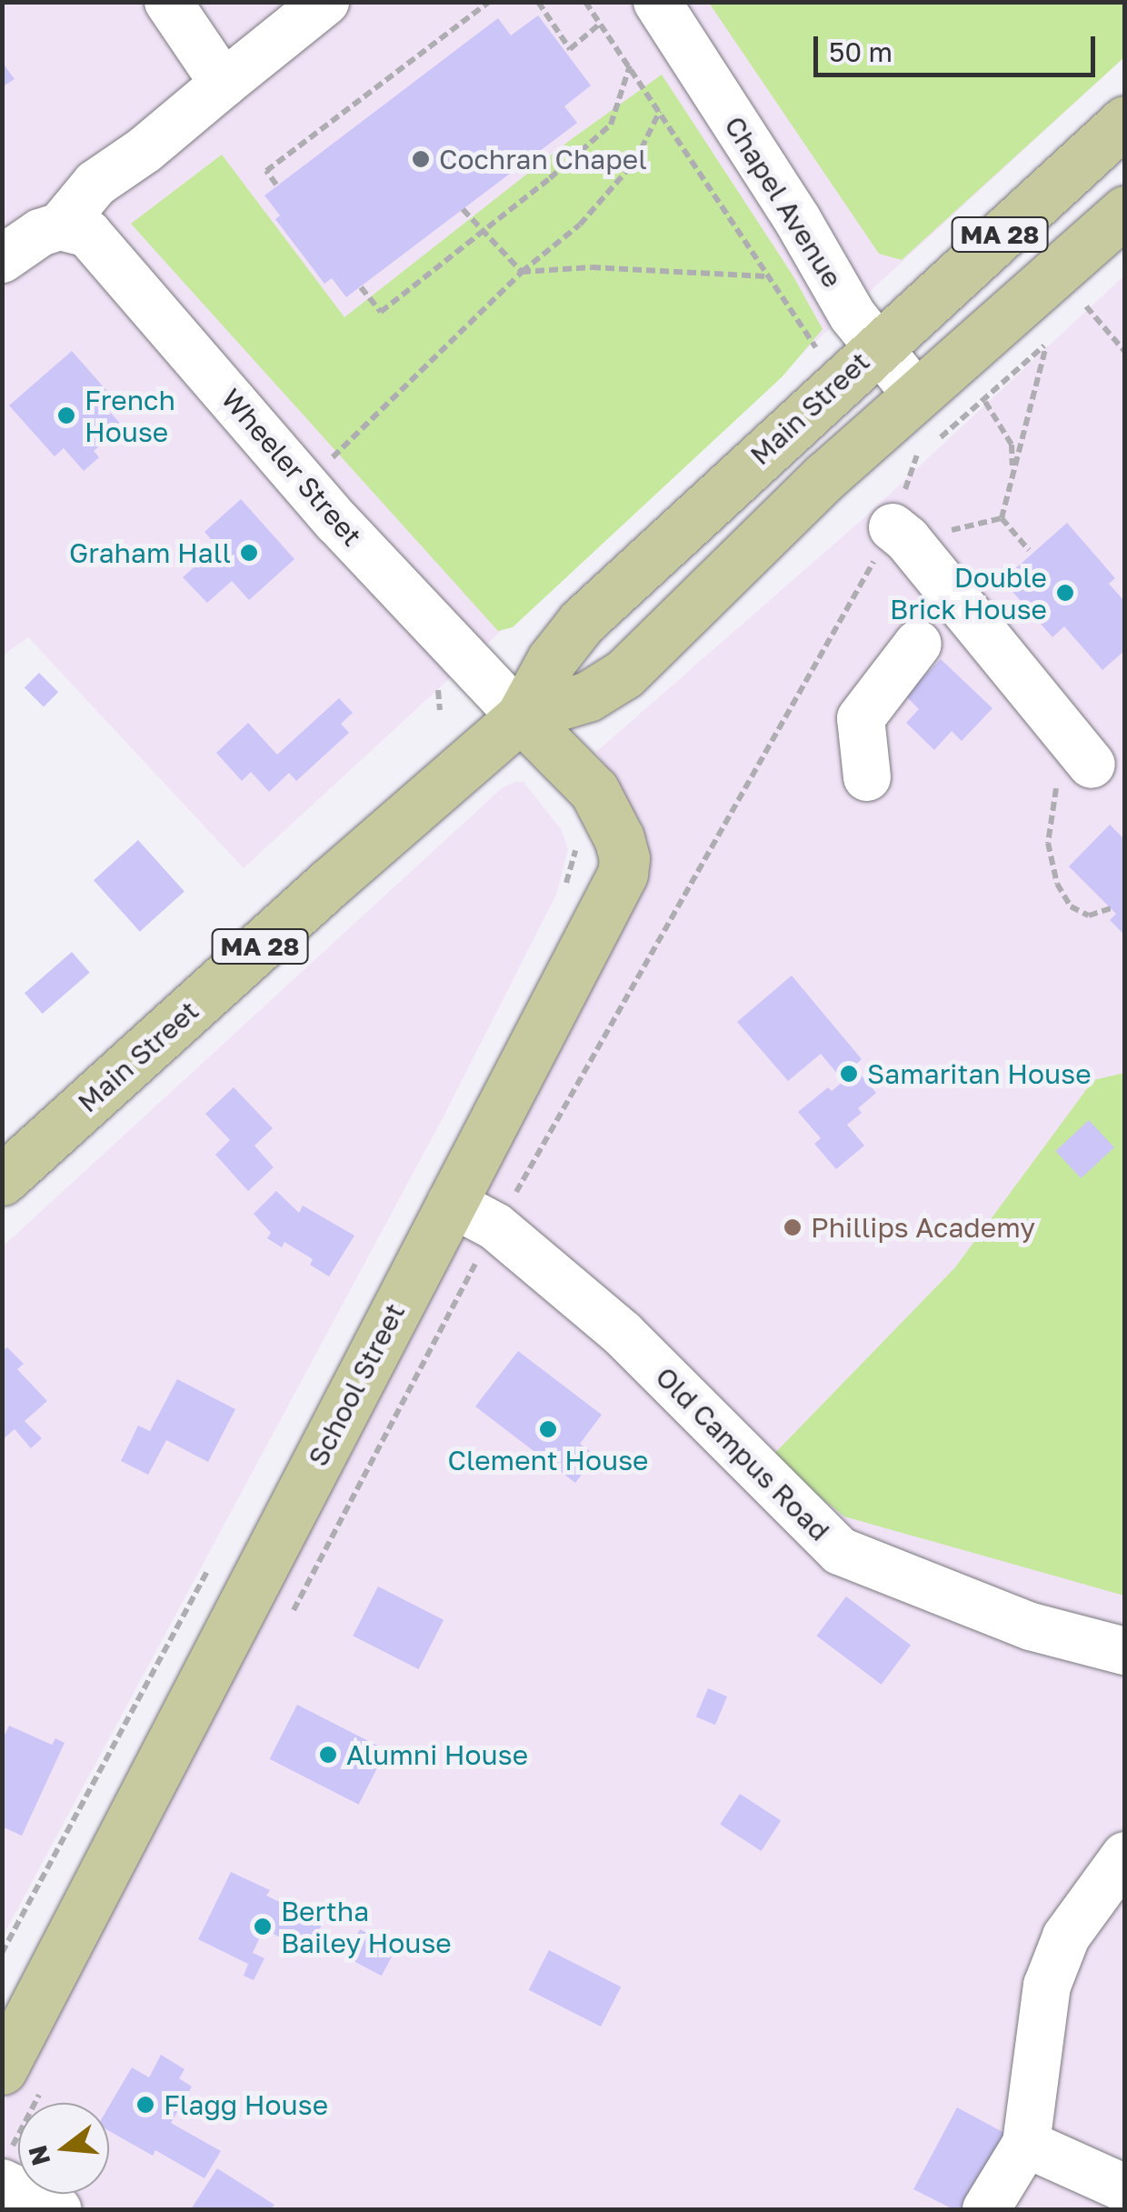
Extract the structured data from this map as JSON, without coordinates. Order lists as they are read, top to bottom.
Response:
{
  "streets": {
    "main road": ["MA 28", "Main Street", "School Street"],
    "street": ["Chapel Avenue", "Wheeler Street", "Old Campus Road"]
  },
  "crossings": [
    ["Chapel Avenue", "Main Street"],
    ["Main Street", "Wheeler Street"],
    ["Main Street", "School Street"],
    ["Wheeler Street", "School Street"],
    ["School Street", "Old Campus Road"]
  ],
  "places": [
    "Cochran Chapel",
    "French House",
    "Graham Hall",
    "Double Brick House",
    "Samaritan House",
    "Phillips Academy",
    "Clement House",
    "Alumni House",
    "Bertha Bailey House",
    "Flagg House"
  ],
  "scale_bar": "50 m",
  "north": "left"
}
